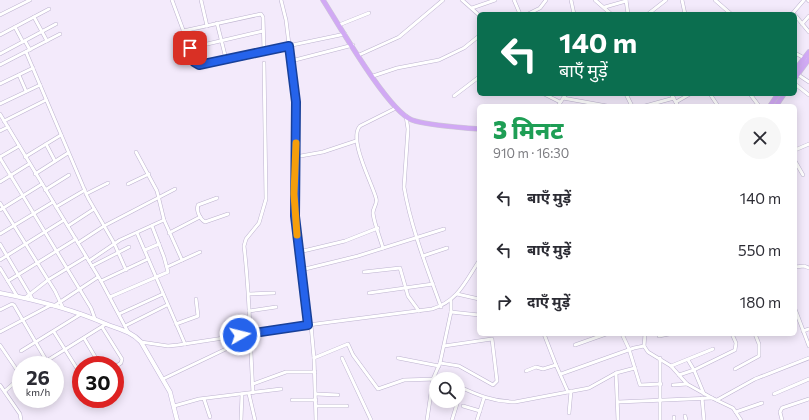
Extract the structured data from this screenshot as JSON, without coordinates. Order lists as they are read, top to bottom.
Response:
{
  "page": {
    "turn": ["140 m", "बाएँ मुड़ें"],
    "heading": ["3 मिनट", "910 m · 16:30"],
    "list": [
      {
        "name": "बाएँ मुड़ें",
        "value": "140 m"
      },
      {
        "name": "बाएँ मुड़ें",
        "value": "550 m"
      },
      {
        "name": "दाएँ मुड़ें",
        "value": "180 m"
      }
    ],
    "speed": "26 km/h",
    "limit": "30"
  }
}
